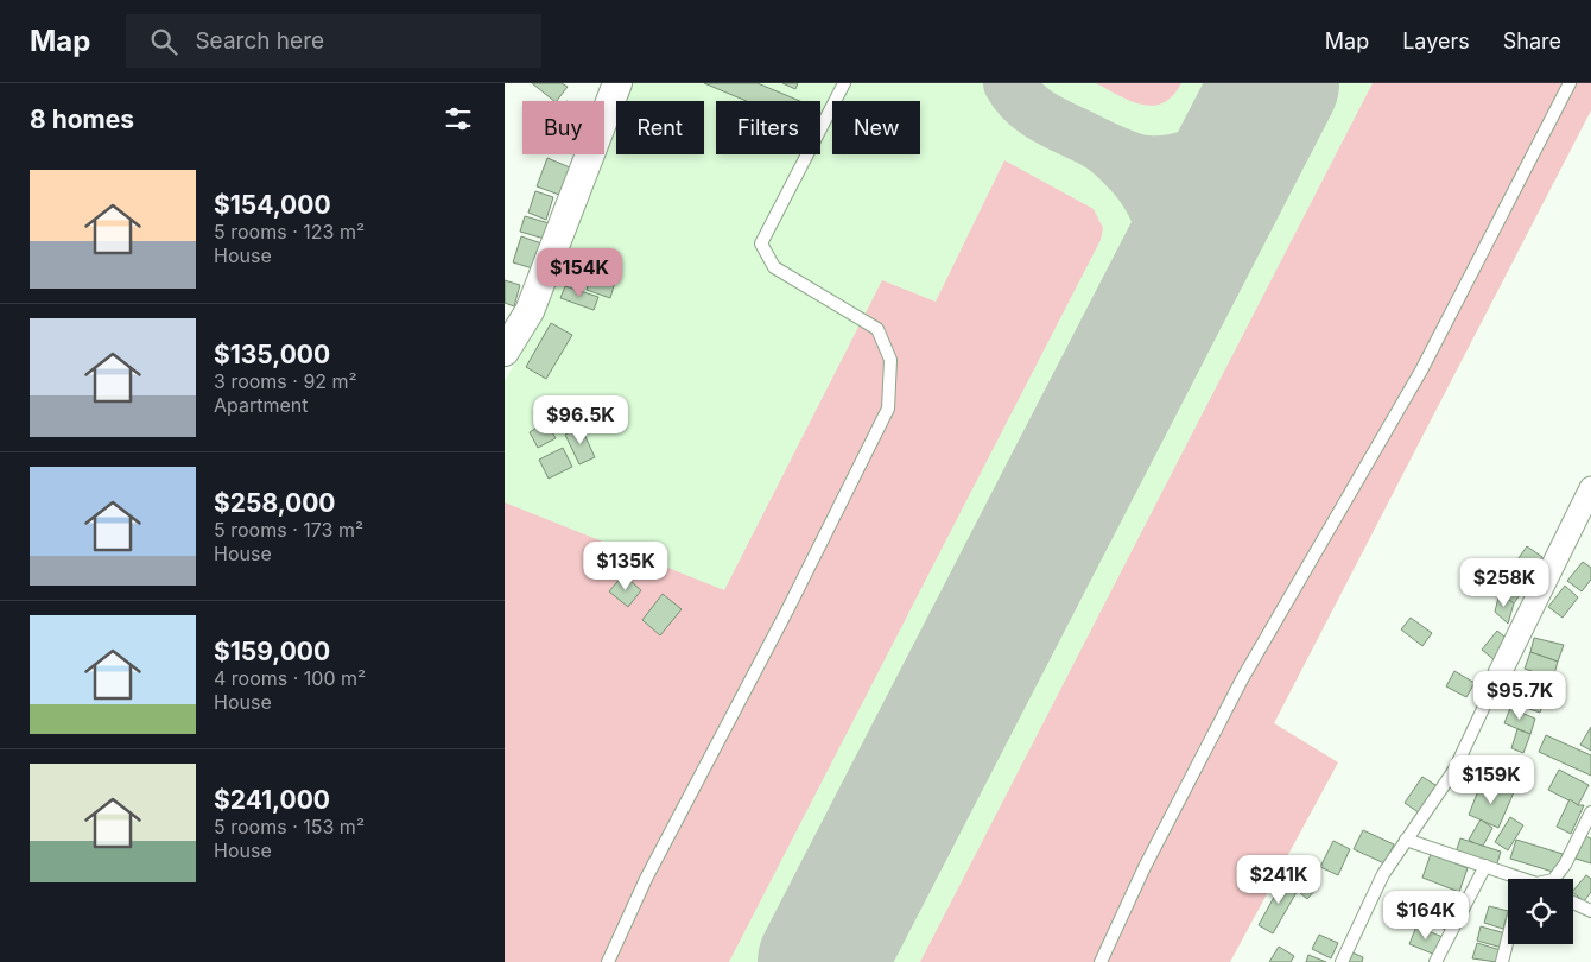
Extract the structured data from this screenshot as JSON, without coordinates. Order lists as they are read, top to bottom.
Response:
{
  "page": {
    "header": "Map",
    "search": "Search here",
    "nav": ["Map", "Layers", "Share"],
    "heading": "8 homes",
    "chip": [
      "Buy",
      "Rent",
      "Filters",
      "New"
    ],
    "list": [
      {
        "name": "$154,000",
        "note": "5 rooms · 123 m² · House"
      },
      {
        "name": "$135,000",
        "note": "3 rooms · 92 m² · Apartment"
      },
      {
        "name": "$258,000",
        "note": "5 rooms · 173 m² · House"
      },
      {
        "name": "$159,000",
        "note": "4 rooms · 100 m² · House"
      },
      {
        "name": "$241,000",
        "note": "5 rooms · 153 m² · House"
      }
    ],
    "price": [
      "$154K",
      "$96.5K",
      "$135K",
      "$258K",
      "$95.7K",
      "$159K",
      "$241K",
      "$164K"
    ]
  }
}
